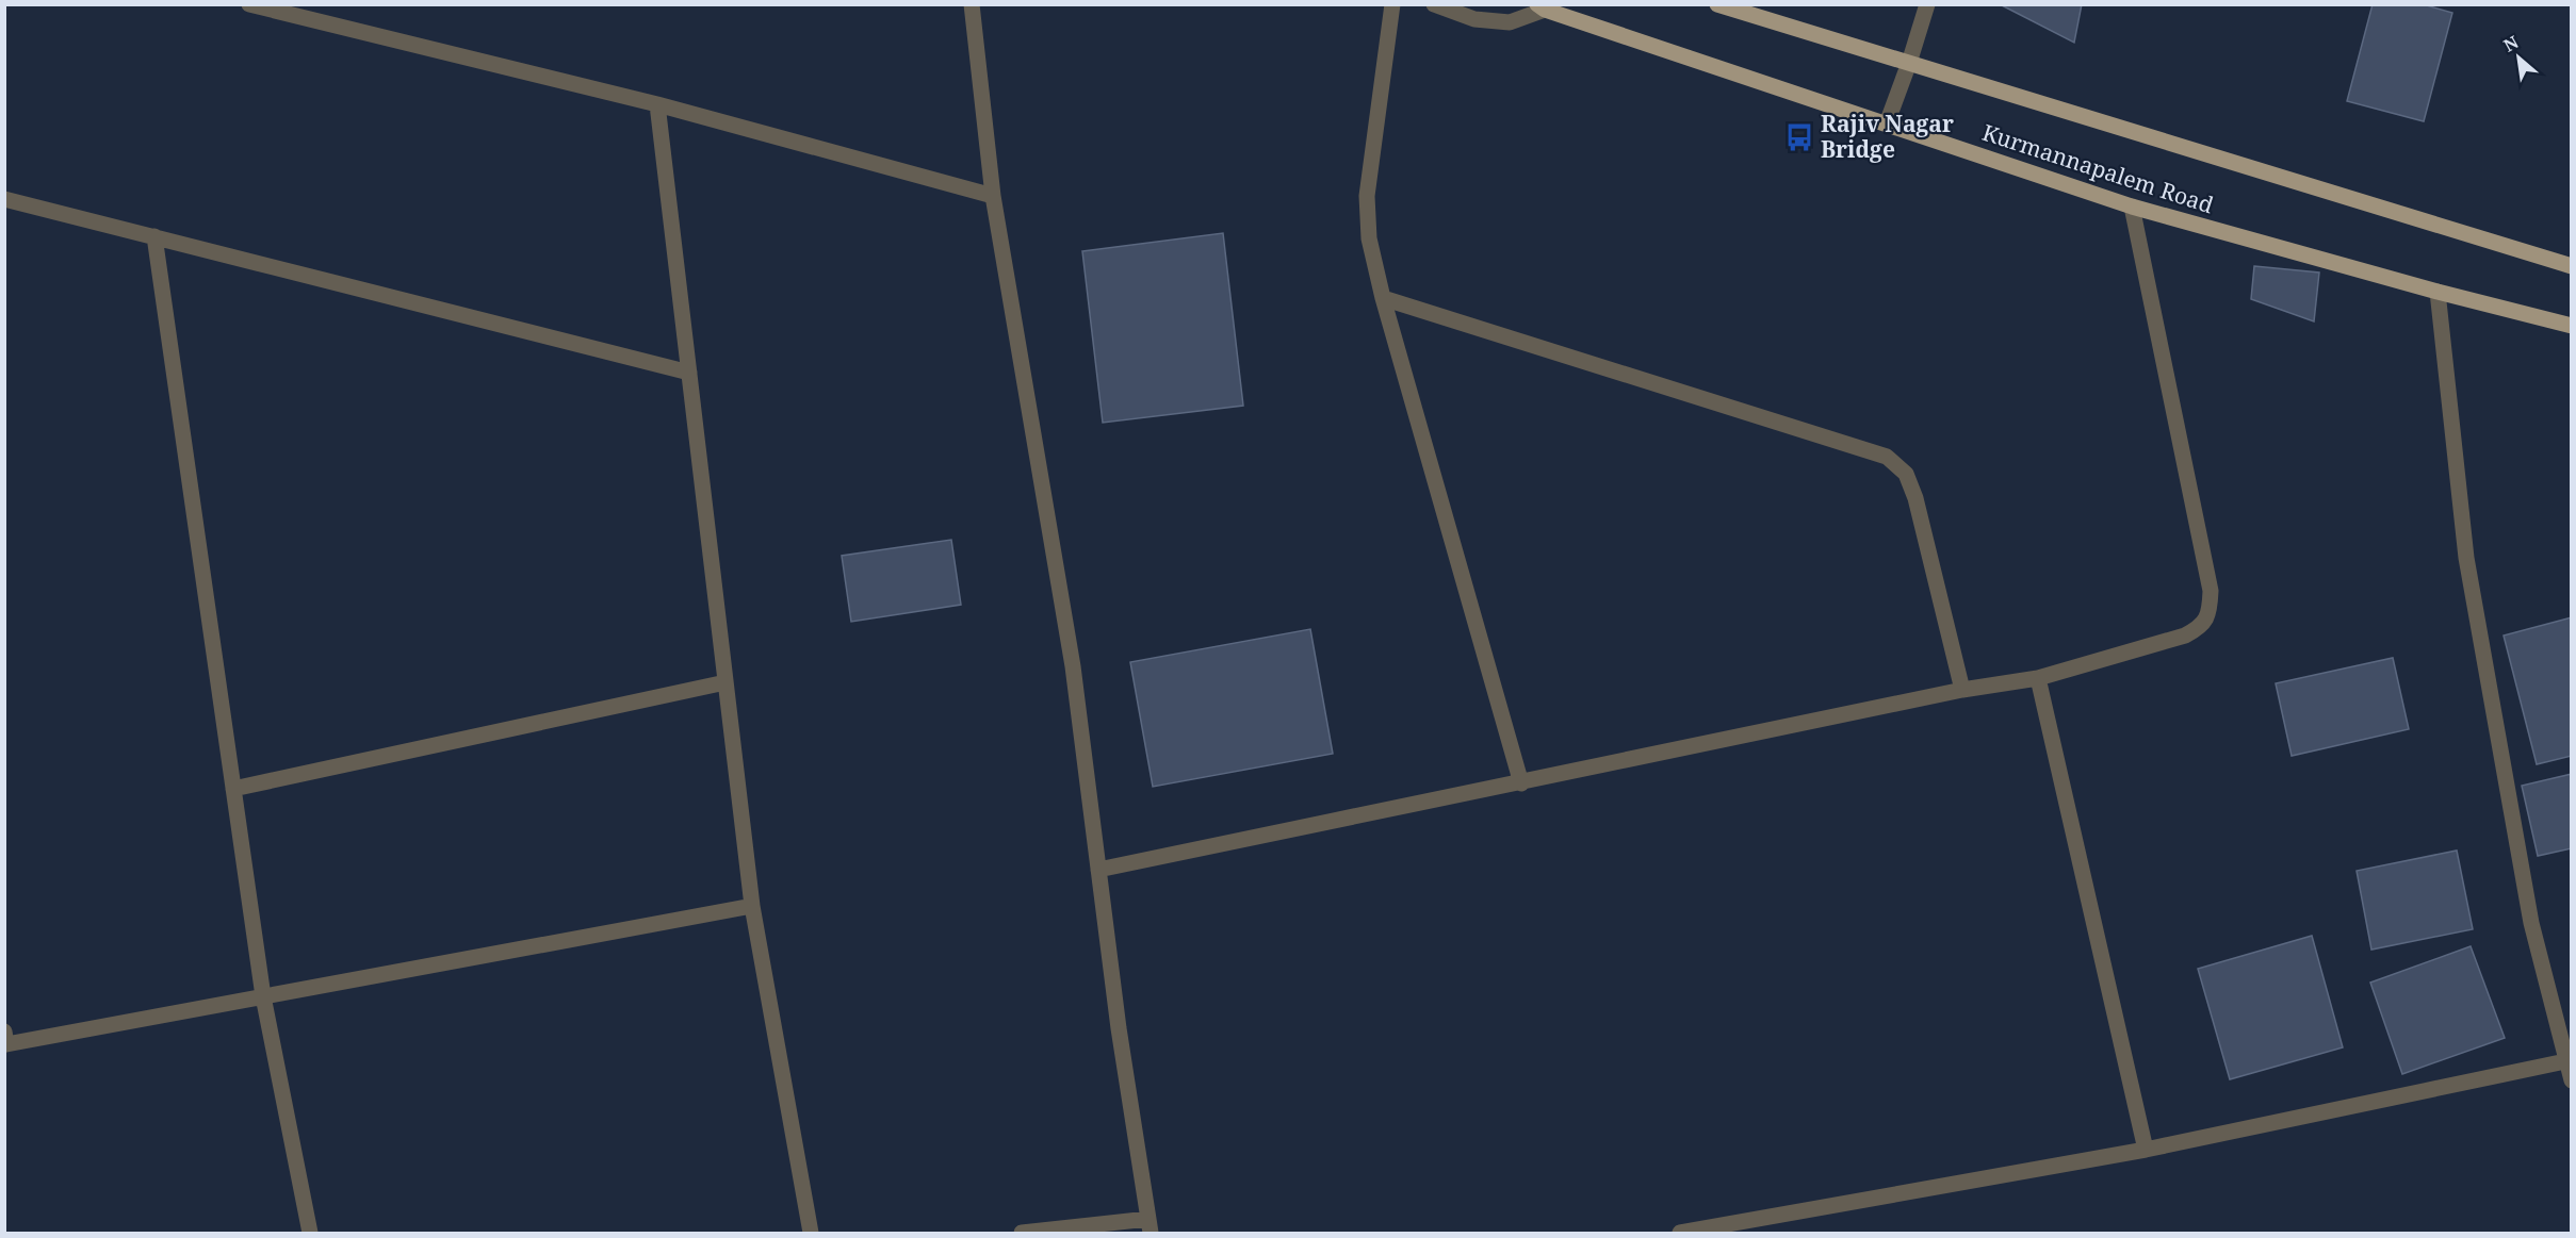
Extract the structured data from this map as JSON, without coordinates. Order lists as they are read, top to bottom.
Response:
{
  "streets": {
    "main road": ["Kurmannapalem Road"]
  },
  "places": {
    "bus stop": ["Rajiv Nagar Bridge"]
  },
  "north": "top left"
}
